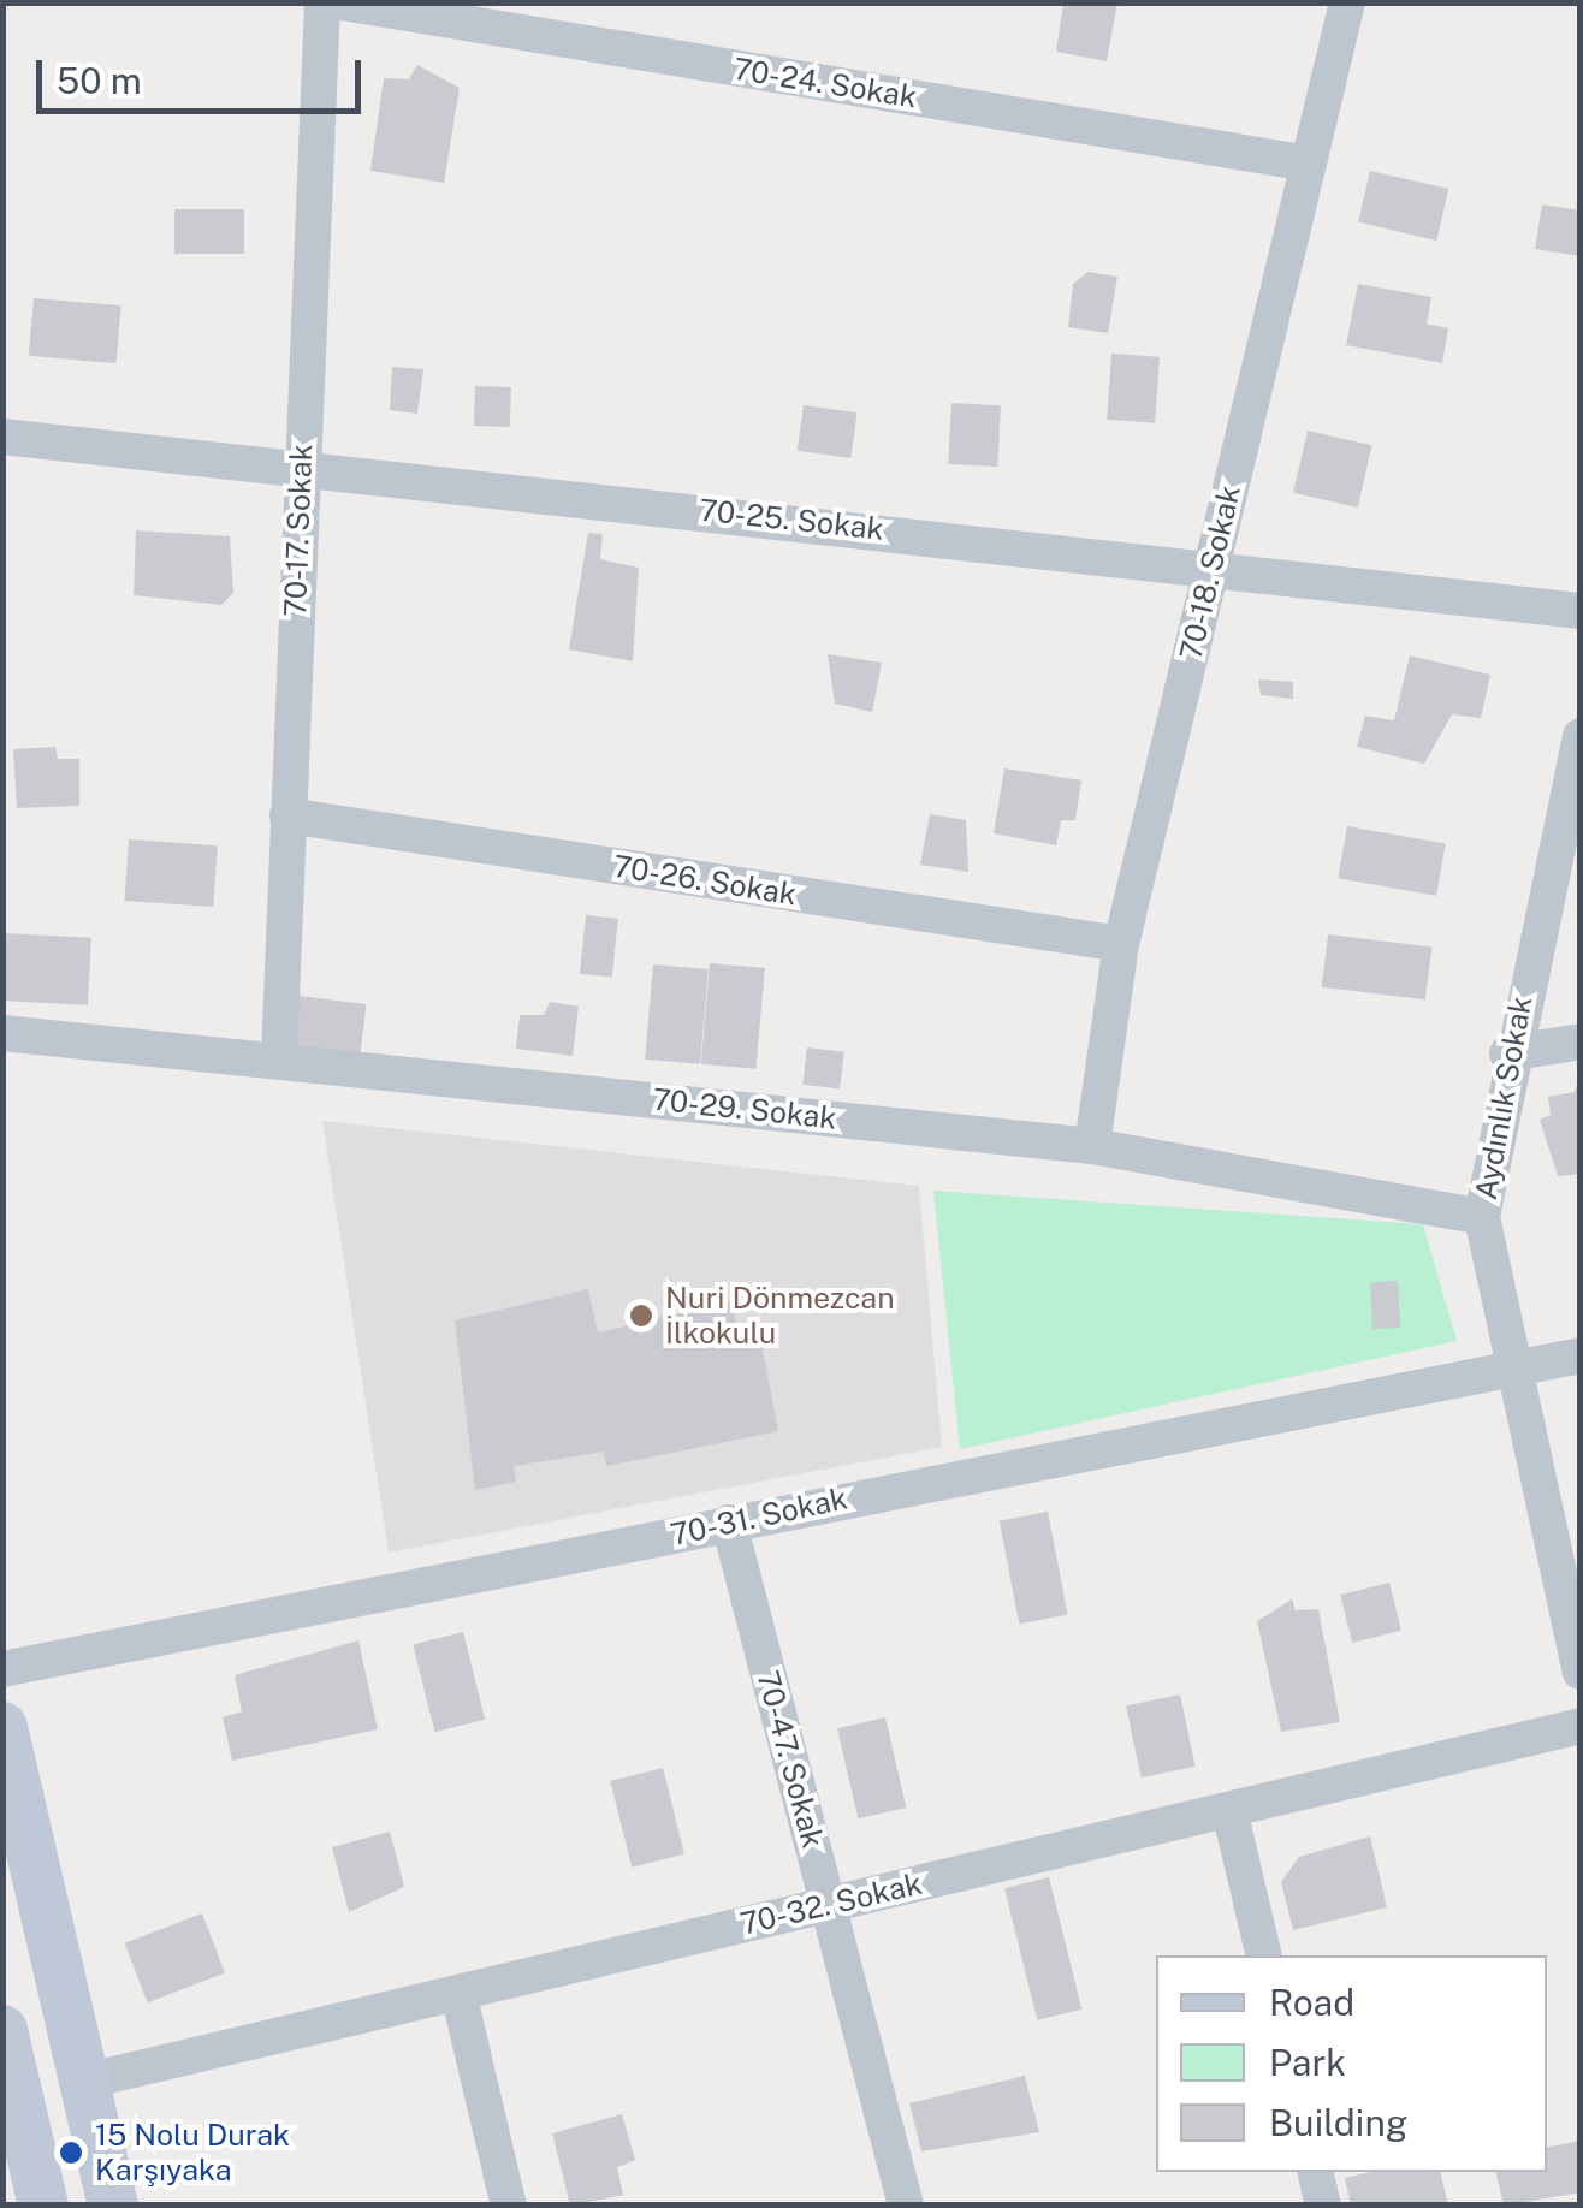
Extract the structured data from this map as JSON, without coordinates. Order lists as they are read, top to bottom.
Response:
{
  "streets": {
    "street": [
      "70-24. Sokak",
      "70-25. Sokak",
      "70-17. Sokak",
      "70-18. Sokak",
      "70-26. Sokak",
      "Aydınlık Sokak",
      "70-29. Sokak",
      "70-31. Sokak",
      "70-47. Sokak",
      "70-32. Sokak"
    ]
  },
  "crossings": [
    ["70-24. Sokak", "70-18. Sokak"],
    ["70-25. Sokak", "70-17. Sokak"],
    ["70-25. Sokak", "70-18. Sokak"],
    ["70-17. Sokak", "70-26. Sokak"],
    ["70-17. Sokak", "70-29. Sokak"],
    ["70-18. Sokak", "70-26. Sokak"],
    ["70-18. Sokak", "70-29. Sokak"],
    ["Aydınlık Sokak", "70-29. Sokak"],
    ["Aydınlık Sokak", "70-31. Sokak"],
    ["70-31. Sokak", "70-47. Sokak"],
    ["70-47. Sokak", "70-32. Sokak"]
  ],
  "places": ["Nuri Dönmezcan İlkokulu", "15 Nolu Durak Karşıyaka"],
  "legend": ["Road", "Park", "Building"],
  "scale_bar": "50 m"
}
